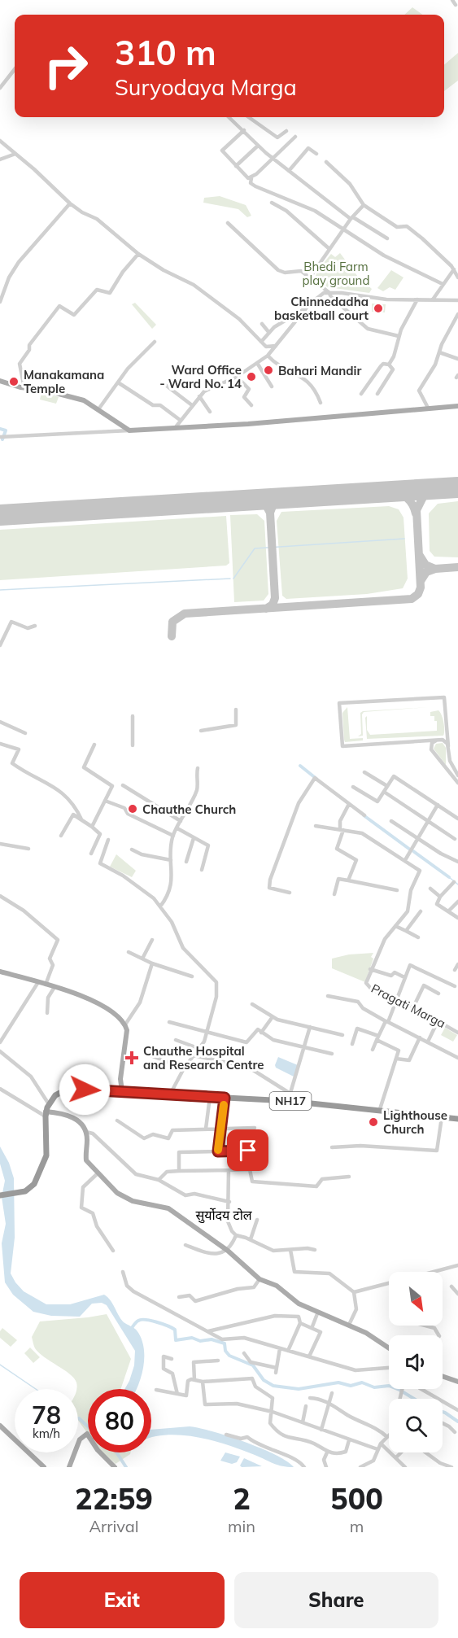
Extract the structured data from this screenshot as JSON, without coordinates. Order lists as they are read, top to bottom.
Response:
{
  "streets": {
    "highway": ["NH17"],
    "street": ["Pragati Marga"]
  },
  "districts": ["सुर्योदय टोल"],
  "parks": ["Bhedi Farm play ground"],
  "places": {
    "other": [
      "Chinnedadha basketball court",
      "Bahari Mandir",
      "Ward Office - Ward No. 14",
      "Manakamana Temple",
      "Chauthe Church",
      "Lighthouse Church"
    ],
    "health": ["Chauthe Hospital and Research Centre"]
  },
  "north": "bottom right",
  "page": {
    "turn": ["310 m", "Suryodaya Marga"],
    "speed": "78 km/h",
    "limit": "80",
    "eta": [
      "22:59",
      "Arrival",
      "2",
      "min",
      "500",
      "m"
    ],
    "buttons": ["Exit", "Share"]
  }
}
